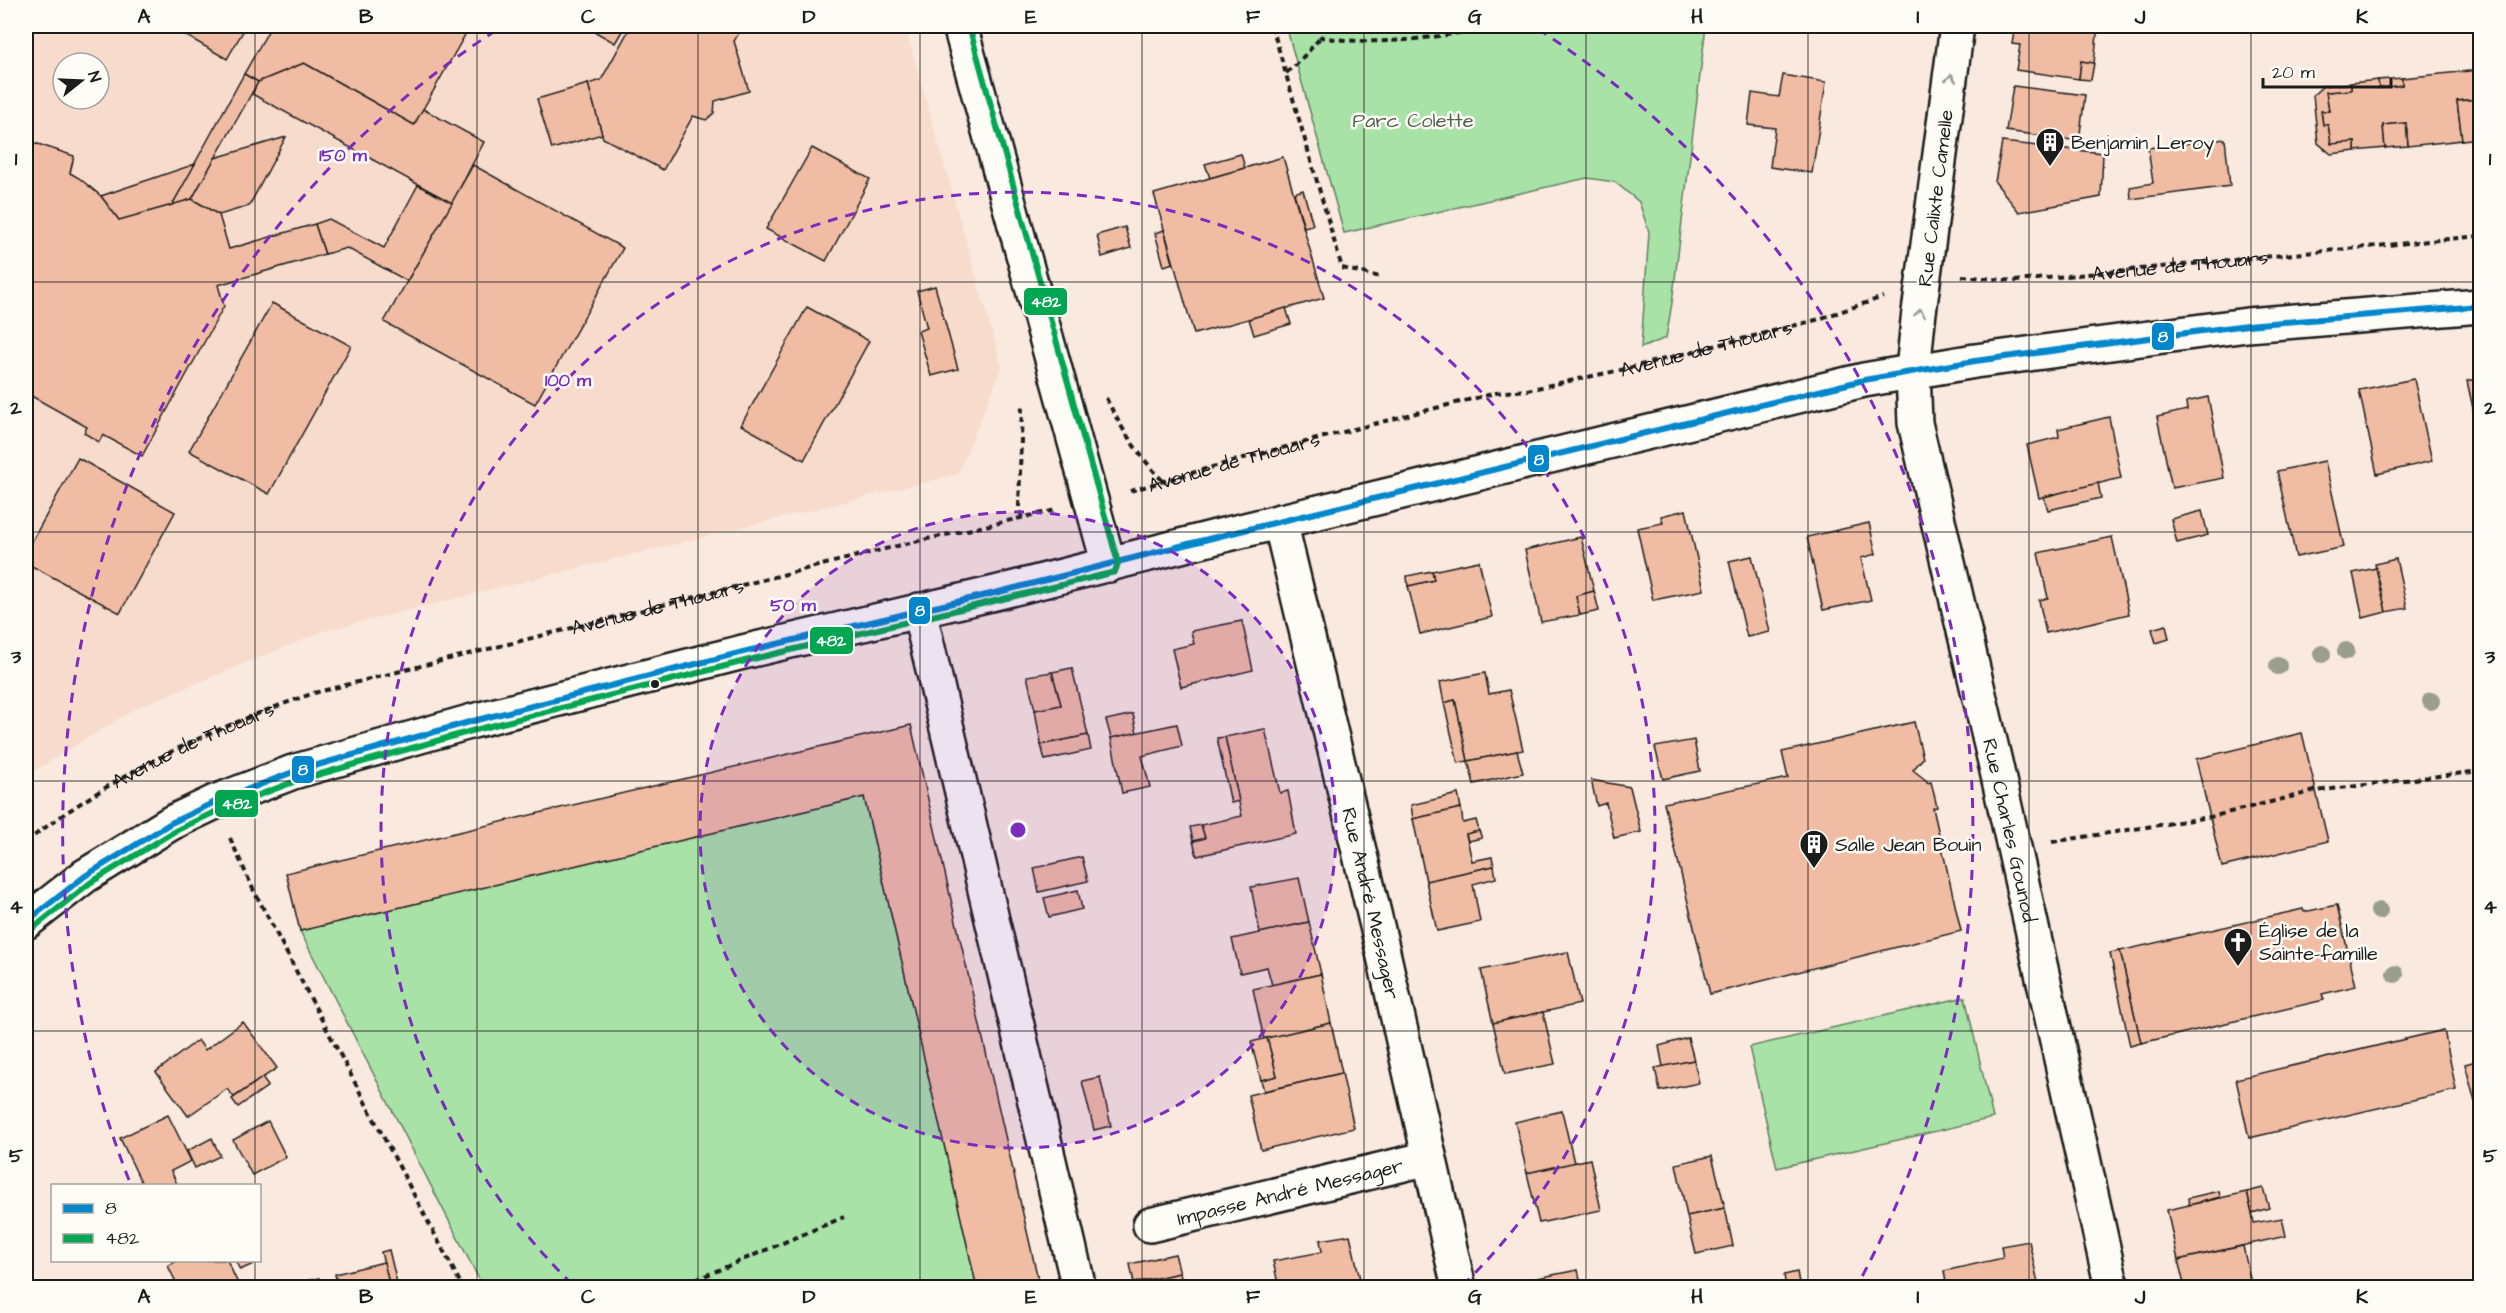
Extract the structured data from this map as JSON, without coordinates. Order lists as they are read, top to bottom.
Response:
{
  "streets": {
    "street": [
      "Rue Calixte Camelle",
      "Rue Charles Gounod",
      "Rue André Messager",
      "Impasse André Messager"
    ],
    "path": ["Avenue de Thouars"]
  },
  "crossings": [
    ["Rue Calixte Camelle", "Avenue de Thouars"],
    ["Rue Calixte Camelle", "Rue Charles Gounod"],
    ["Rue André Messager", "Impasse André Messager"]
  ],
  "one_way": ["Rue Calixte Camelle"],
  "parks": ["Parc Colette"],
  "places": {
    "building": ["Benjamin Leroy", "Salle Jean Bouin"],
    "church": ["Église de la Sainte-famille"]
  },
  "lines": ["transit line 482", "transit line 8"],
  "legend": ["8", "482"],
  "scale_bar": "20 m",
  "north": "right",
  "grid": {
    "columns": [
      "A",
      "B",
      "C",
      "D",
      "E",
      "F",
      "G",
      "H",
      "I",
      "J",
      "K"
    ],
    "rows": [
      "1",
      "2",
      "3",
      "4",
      "5"
    ]
  },
  "rings": ["150 m", "100 m", "50 m"]
}
